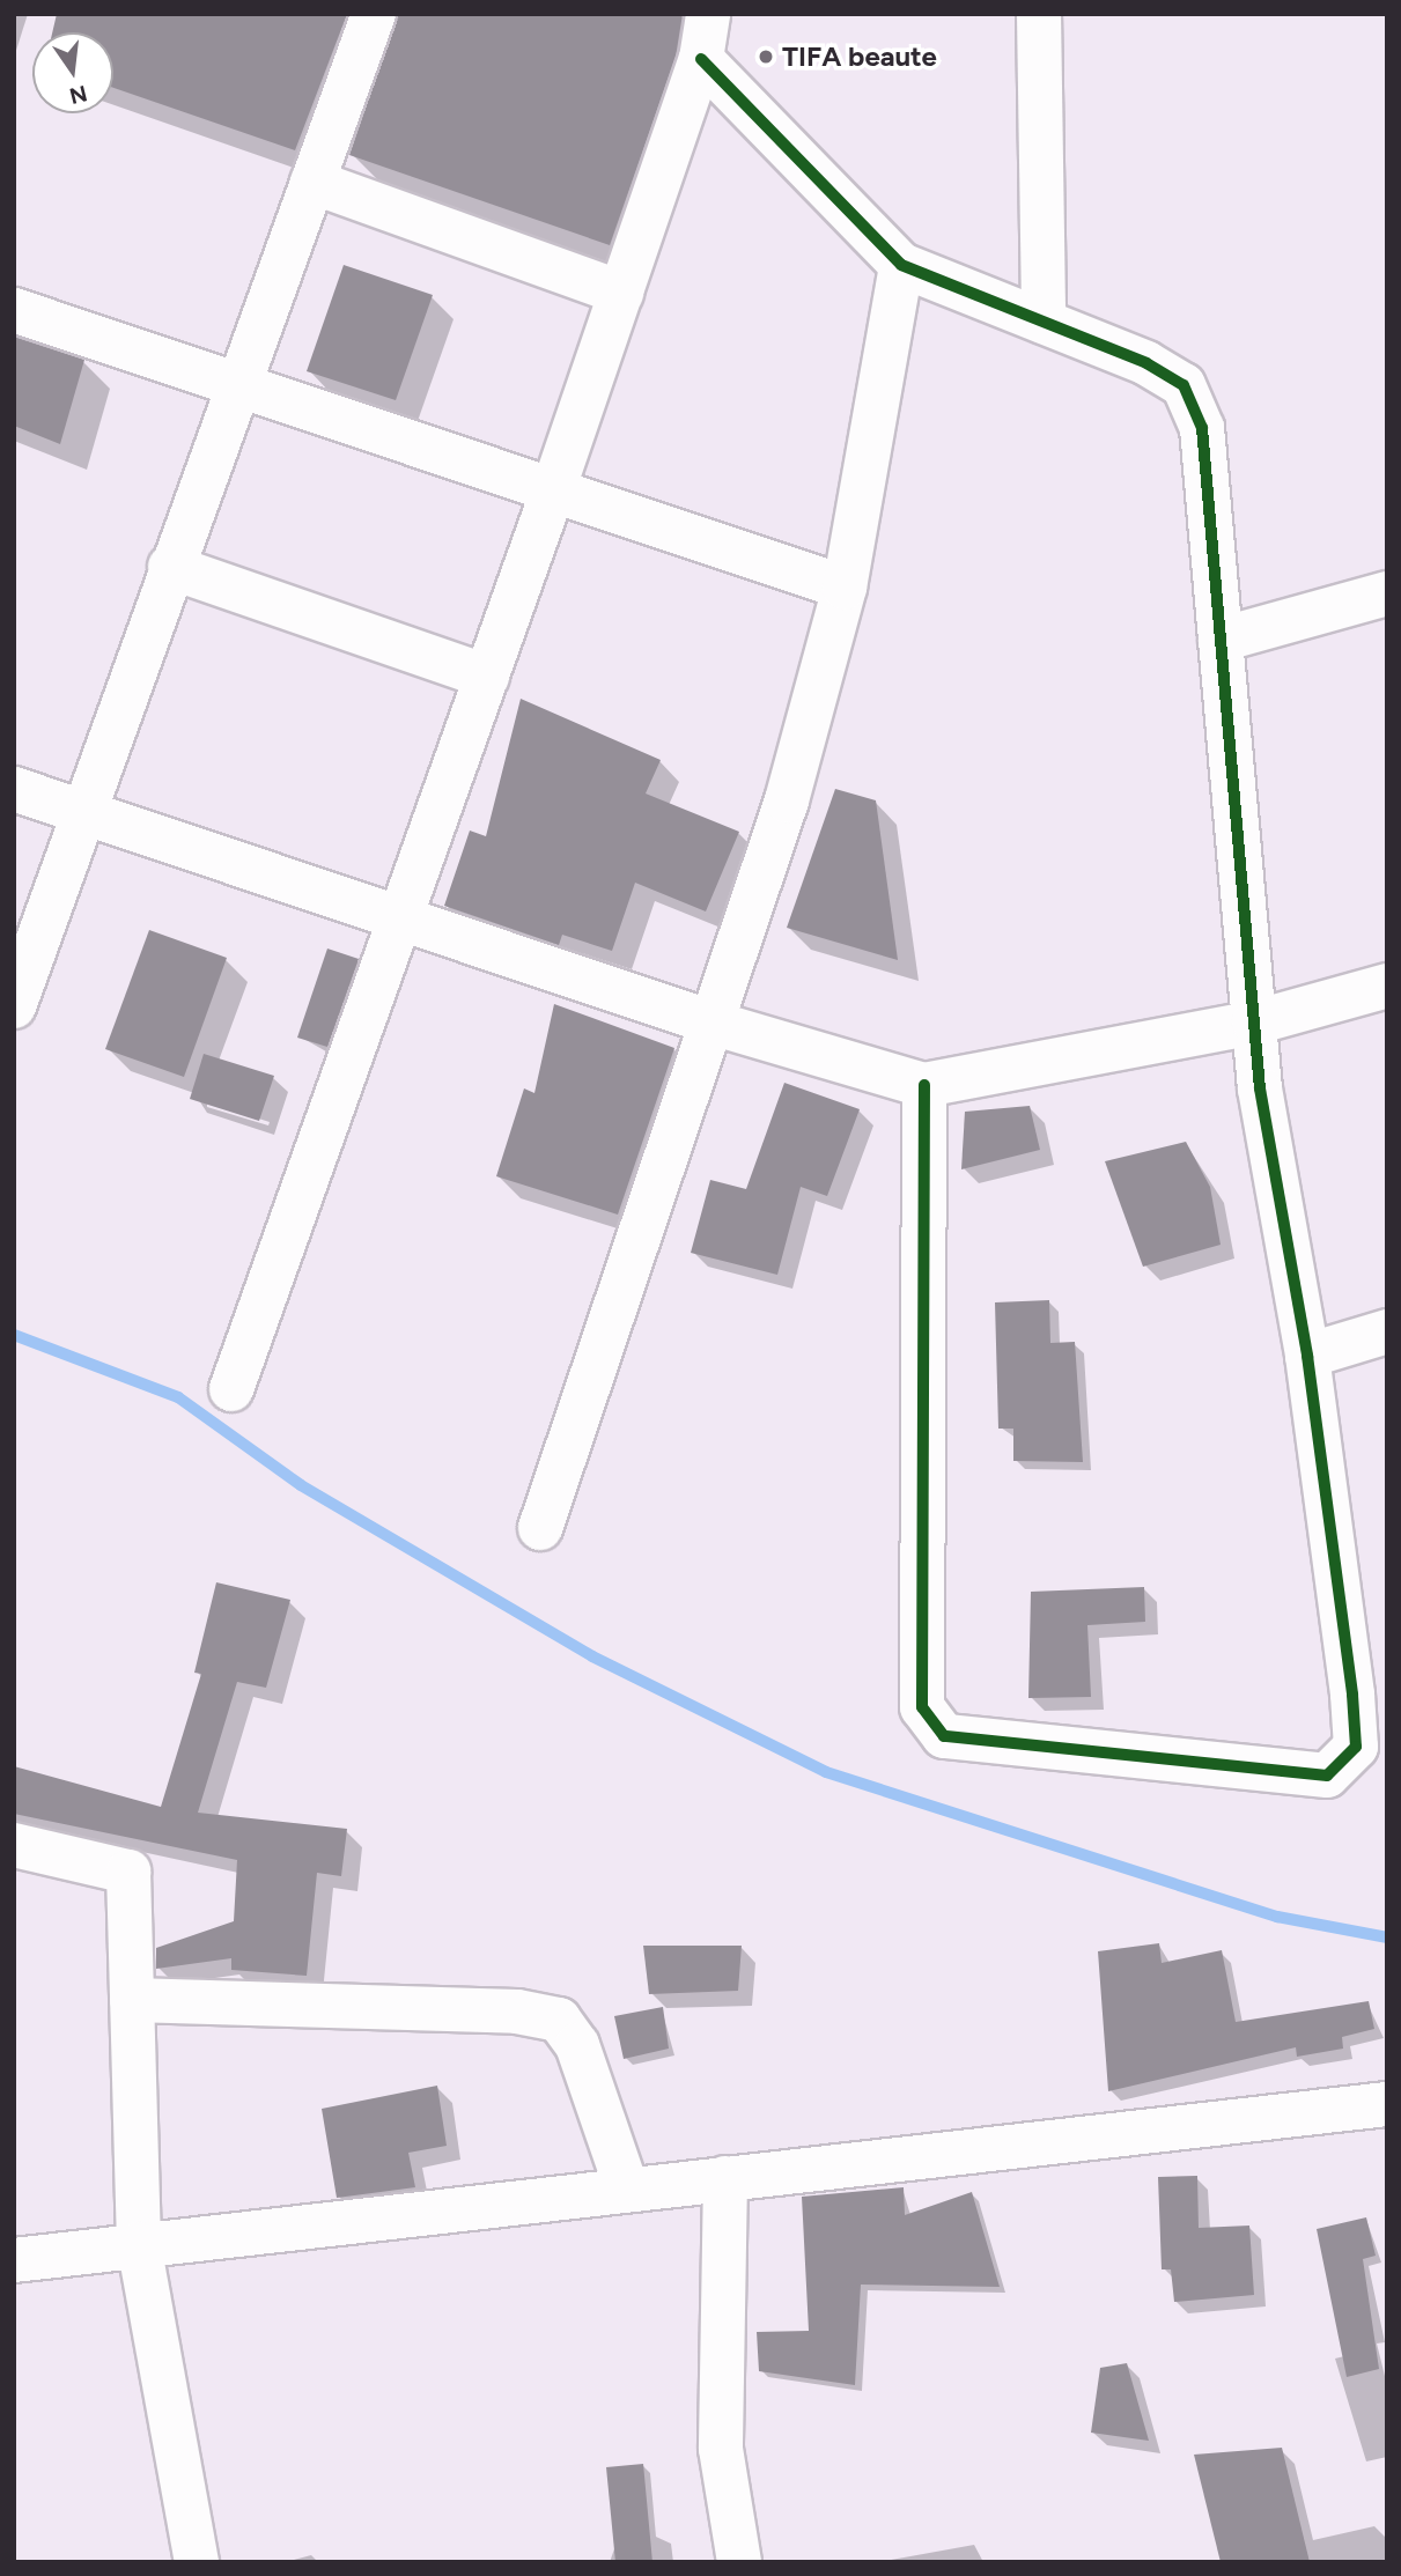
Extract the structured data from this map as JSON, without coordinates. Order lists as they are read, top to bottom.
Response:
{
  "places": ["TIFA beaute"],
  "north": "bottom"
}
